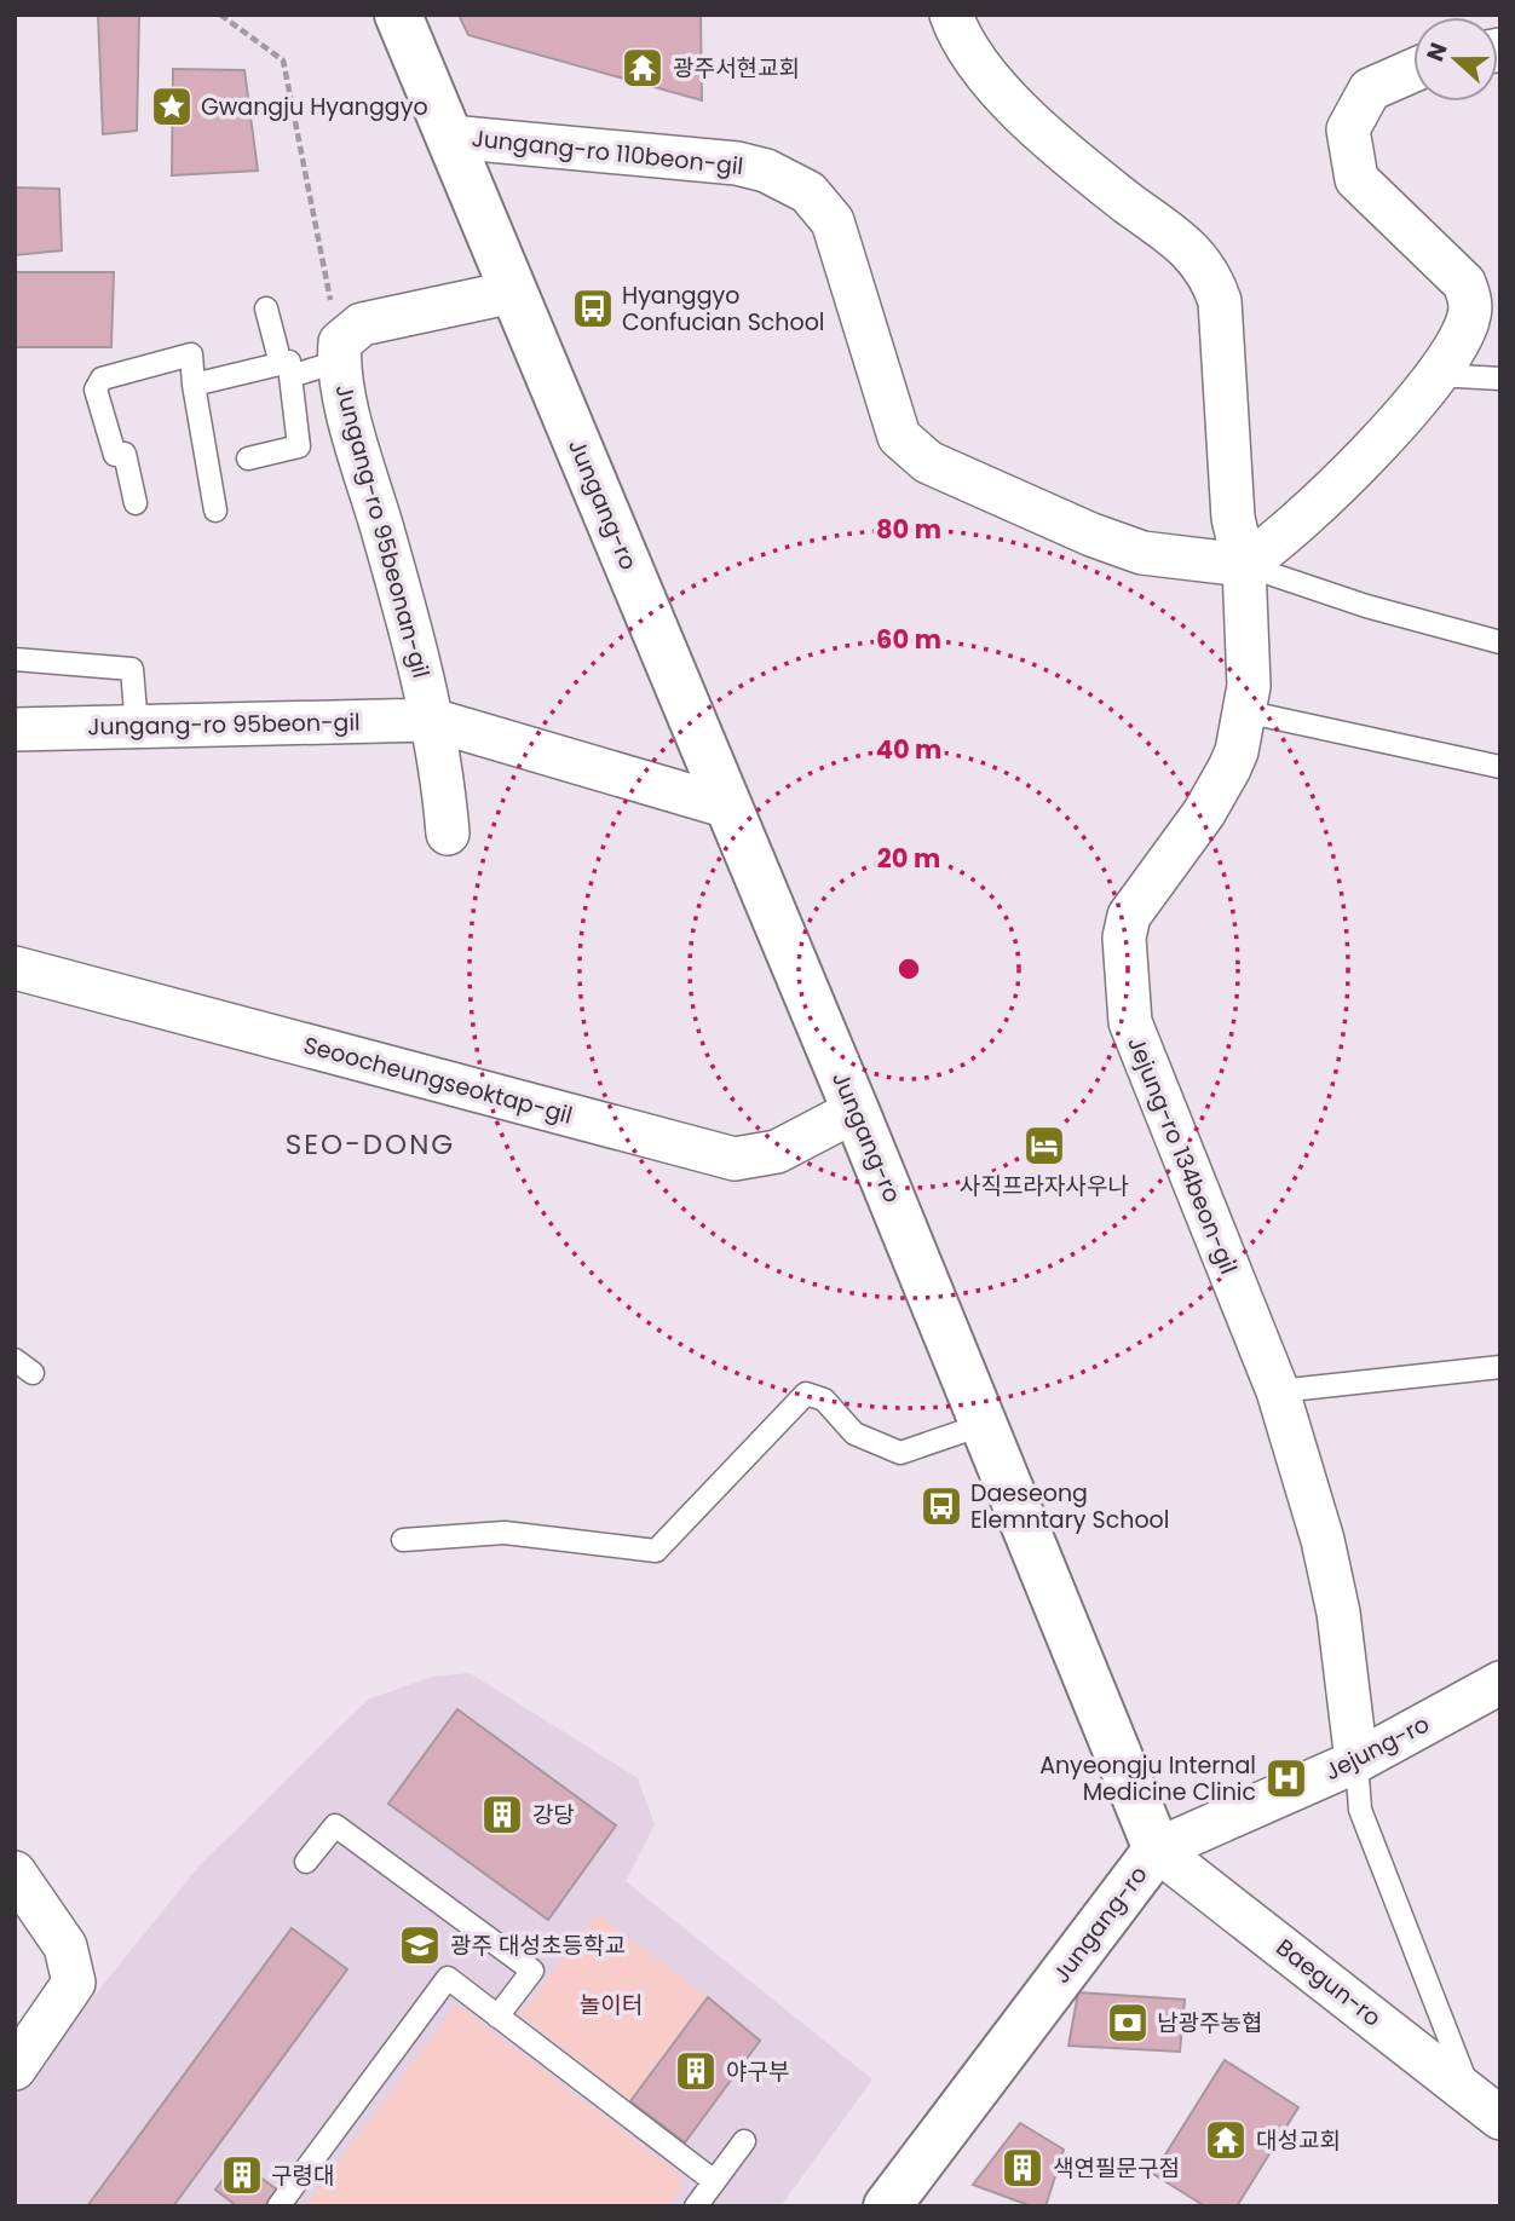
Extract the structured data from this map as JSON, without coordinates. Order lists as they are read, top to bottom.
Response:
{
  "streets": {
    "main road": ["Jungang-ro"],
    "street": [
      "Jungang-ro 110beon-gil",
      "Jungang-ro 95beonan-gil",
      "Jungang-ro 95beon-gil",
      "Seoocheungseoktap-gil",
      "Jejung-ro 134beon-gil",
      "Jejung-ro",
      "Baegun-ro"
    ]
  },
  "crossings": [
    ["Jungang-ro 110beon-gil", "Jungang-ro"],
    ["Jungang-ro 110beon-gil", "Jejung-ro 134beon-gil"],
    ["Jungang-ro", "Jungang-ro 95beon-gil"],
    ["Jungang-ro", "Seoocheungseoktap-gil"],
    ["Jungang-ro", "Jejung-ro"],
    ["Jungang-ro", "Baegun-ro"],
    ["Jungang-ro 95beonan-gil", "Jungang-ro 95beon-gil"],
    ["Jejung-ro 134beon-gil", "Jejung-ro"],
    ["Jejung-ro", "Baegun-ro"]
  ],
  "districts": ["SEO-DONG"],
  "parks": ["놀이터"],
  "places": {
    "temple": ["광주서현교회", "대성교회"],
    "place": ["Gwangju Hyanggyo"],
    "bus stop": ["Hyanggyo Confucian School", "Daeseong Elemntary School"],
    "hotel": ["사직프라자사우나"],
    "hospital": ["Anyeongju Internal Medicine Clinic"],
    "building": [
      "강당",
      "야구부",
      "색연필문구점",
      "구령대"
    ],
    "school or university": ["광주 대성초등학교"],
    "bank": ["남광주농협"]
  },
  "north": "left",
  "rings": [
    "80 m",
    "60 m",
    "40 m",
    "20 m"
  ]
}
